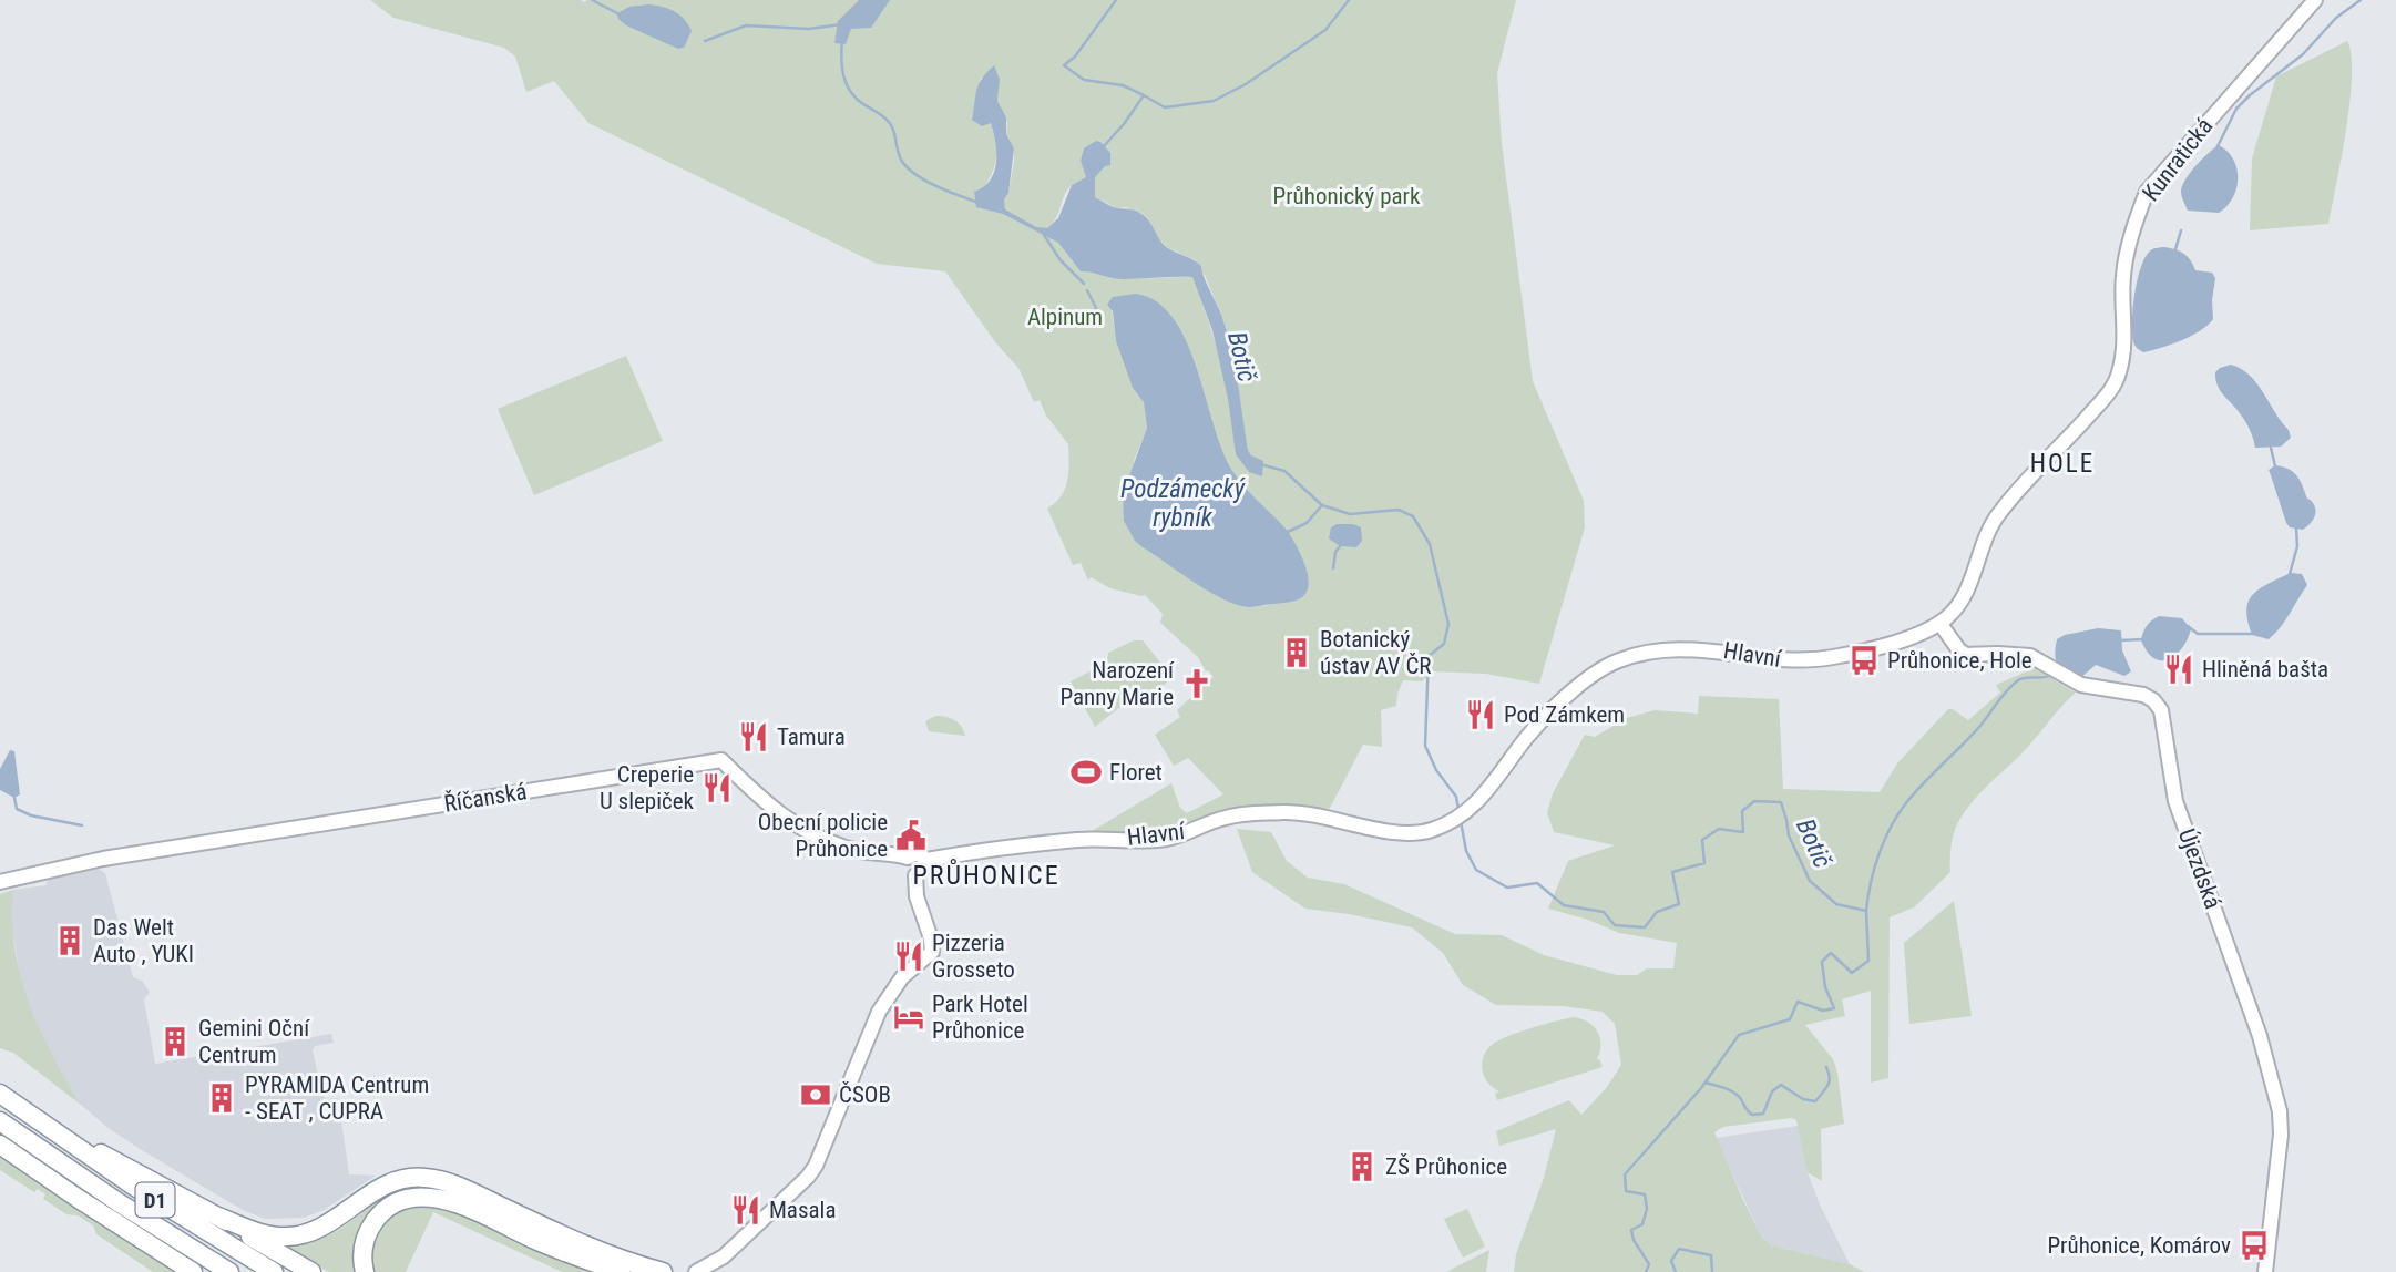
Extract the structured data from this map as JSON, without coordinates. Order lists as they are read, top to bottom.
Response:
{
  "streets": {
    "highway": ["D1"],
    "street": [
      "Kunratická",
      "Hlavní",
      "Říčanská",
      "Újezdská"
    ]
  },
  "crossings": [
    ["Kunratická", "Hlavní"],
    ["Hlavní", "Říčanská"],
    ["Hlavní", "Újezdská"]
  ],
  "districts": ["HOLE", "PRŮHONICE"],
  "water": ["Botič", "Podzámecký rybník"],
  "parks": ["Průhonický park", "Alpinum"],
  "places": {
    "building": [
      "Botanický ústav AV ČR",
      "Das Welt Auto , YUKI",
      "Gemini Oční Centrum",
      "PYRAMIDA Centrum - SEAT , CUPRA",
      "ZŠ Průhonice"
    ],
    "bus stop": ["Průhonice, Hole", "Průhonice, Komárov"],
    "restaurant": [
      "Hliněná bašta",
      "Pod Zámkem",
      "Tamura",
      "Creperie U slepiček",
      "Pizzeria Grosseto",
      "Masala"
    ],
    "church": ["Narození Panny Marie"],
    "sports": ["Floret"],
    "public building": ["Obecní policie Průhonice"],
    "hotel": ["Park Hotel Průhonice"],
    "bank": ["ČSOB"]
  }
}
